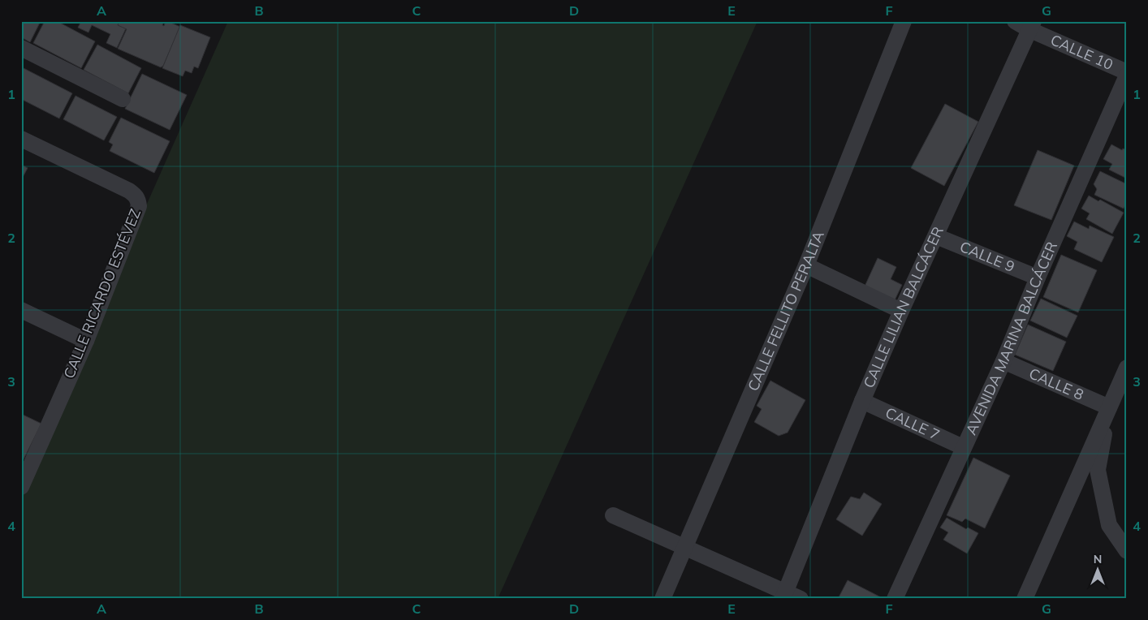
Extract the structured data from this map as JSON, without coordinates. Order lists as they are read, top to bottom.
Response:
{
  "streets": {
    "street": [
      "CALLE 10",
      "CALLE 9",
      "CALLE RICARDO ESTÉVEZ",
      "CALLE LILIAN BALCÁCER",
      "CALLE FELLITO PERALTA",
      "AVENIDA MARINA BALCÁCER",
      "CALLE 8",
      "CALLE 7"
    ]
  },
  "crossings": [
    ["CALLE 10", "CALLE LILIAN BALCÁCER"],
    ["CALLE 9", "CALLE LILIAN BALCÁCER"],
    ["CALLE 9", "AVENIDA MARINA BALCÁCER"],
    ["CALLE LILIAN BALCÁCER", "CALLE 7"],
    ["AVENIDA MARINA BALCÁCER", "CALLE 8"],
    ["AVENIDA MARINA BALCÁCER", "CALLE 7"]
  ],
  "north": "top",
  "grid": {
    "columns": [
      "A",
      "B",
      "C",
      "D",
      "E",
      "F",
      "G"
    ],
    "rows": [
      "1",
      "2",
      "3",
      "4"
    ]
  }
}
